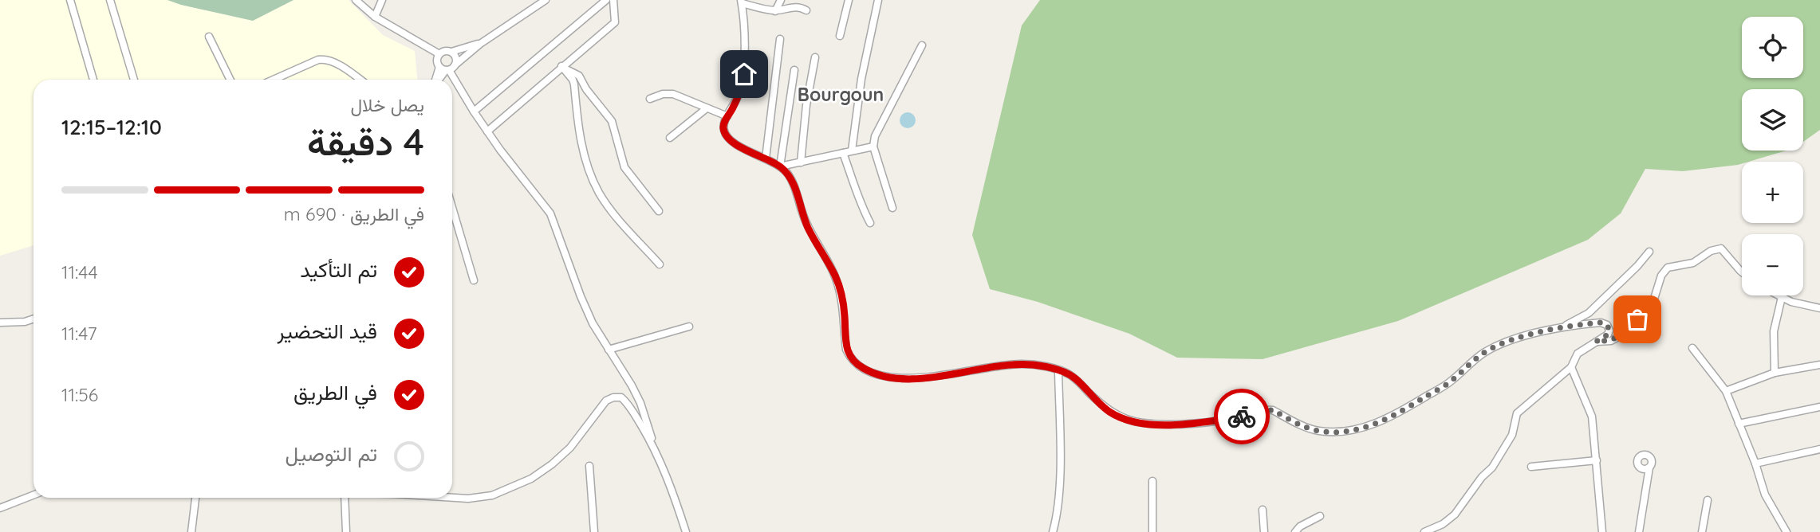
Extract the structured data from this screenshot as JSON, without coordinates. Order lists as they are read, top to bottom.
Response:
{
  "districts": ["Bourgoun"],
  "page": {
    "map_buttons": ["+", "−"],
    "heading": ["4 دقيقة", "يصل خلال", "12:10–12:15"],
    "bar": "في الطريق · 690 m",
    "list": [
      ["تم التأكيد", "11:44"],
      ["قيد التحضير", "11:47"],
      ["في الطريق", "11:56"],
      "تم التوصيل"
    ]
  }
}
